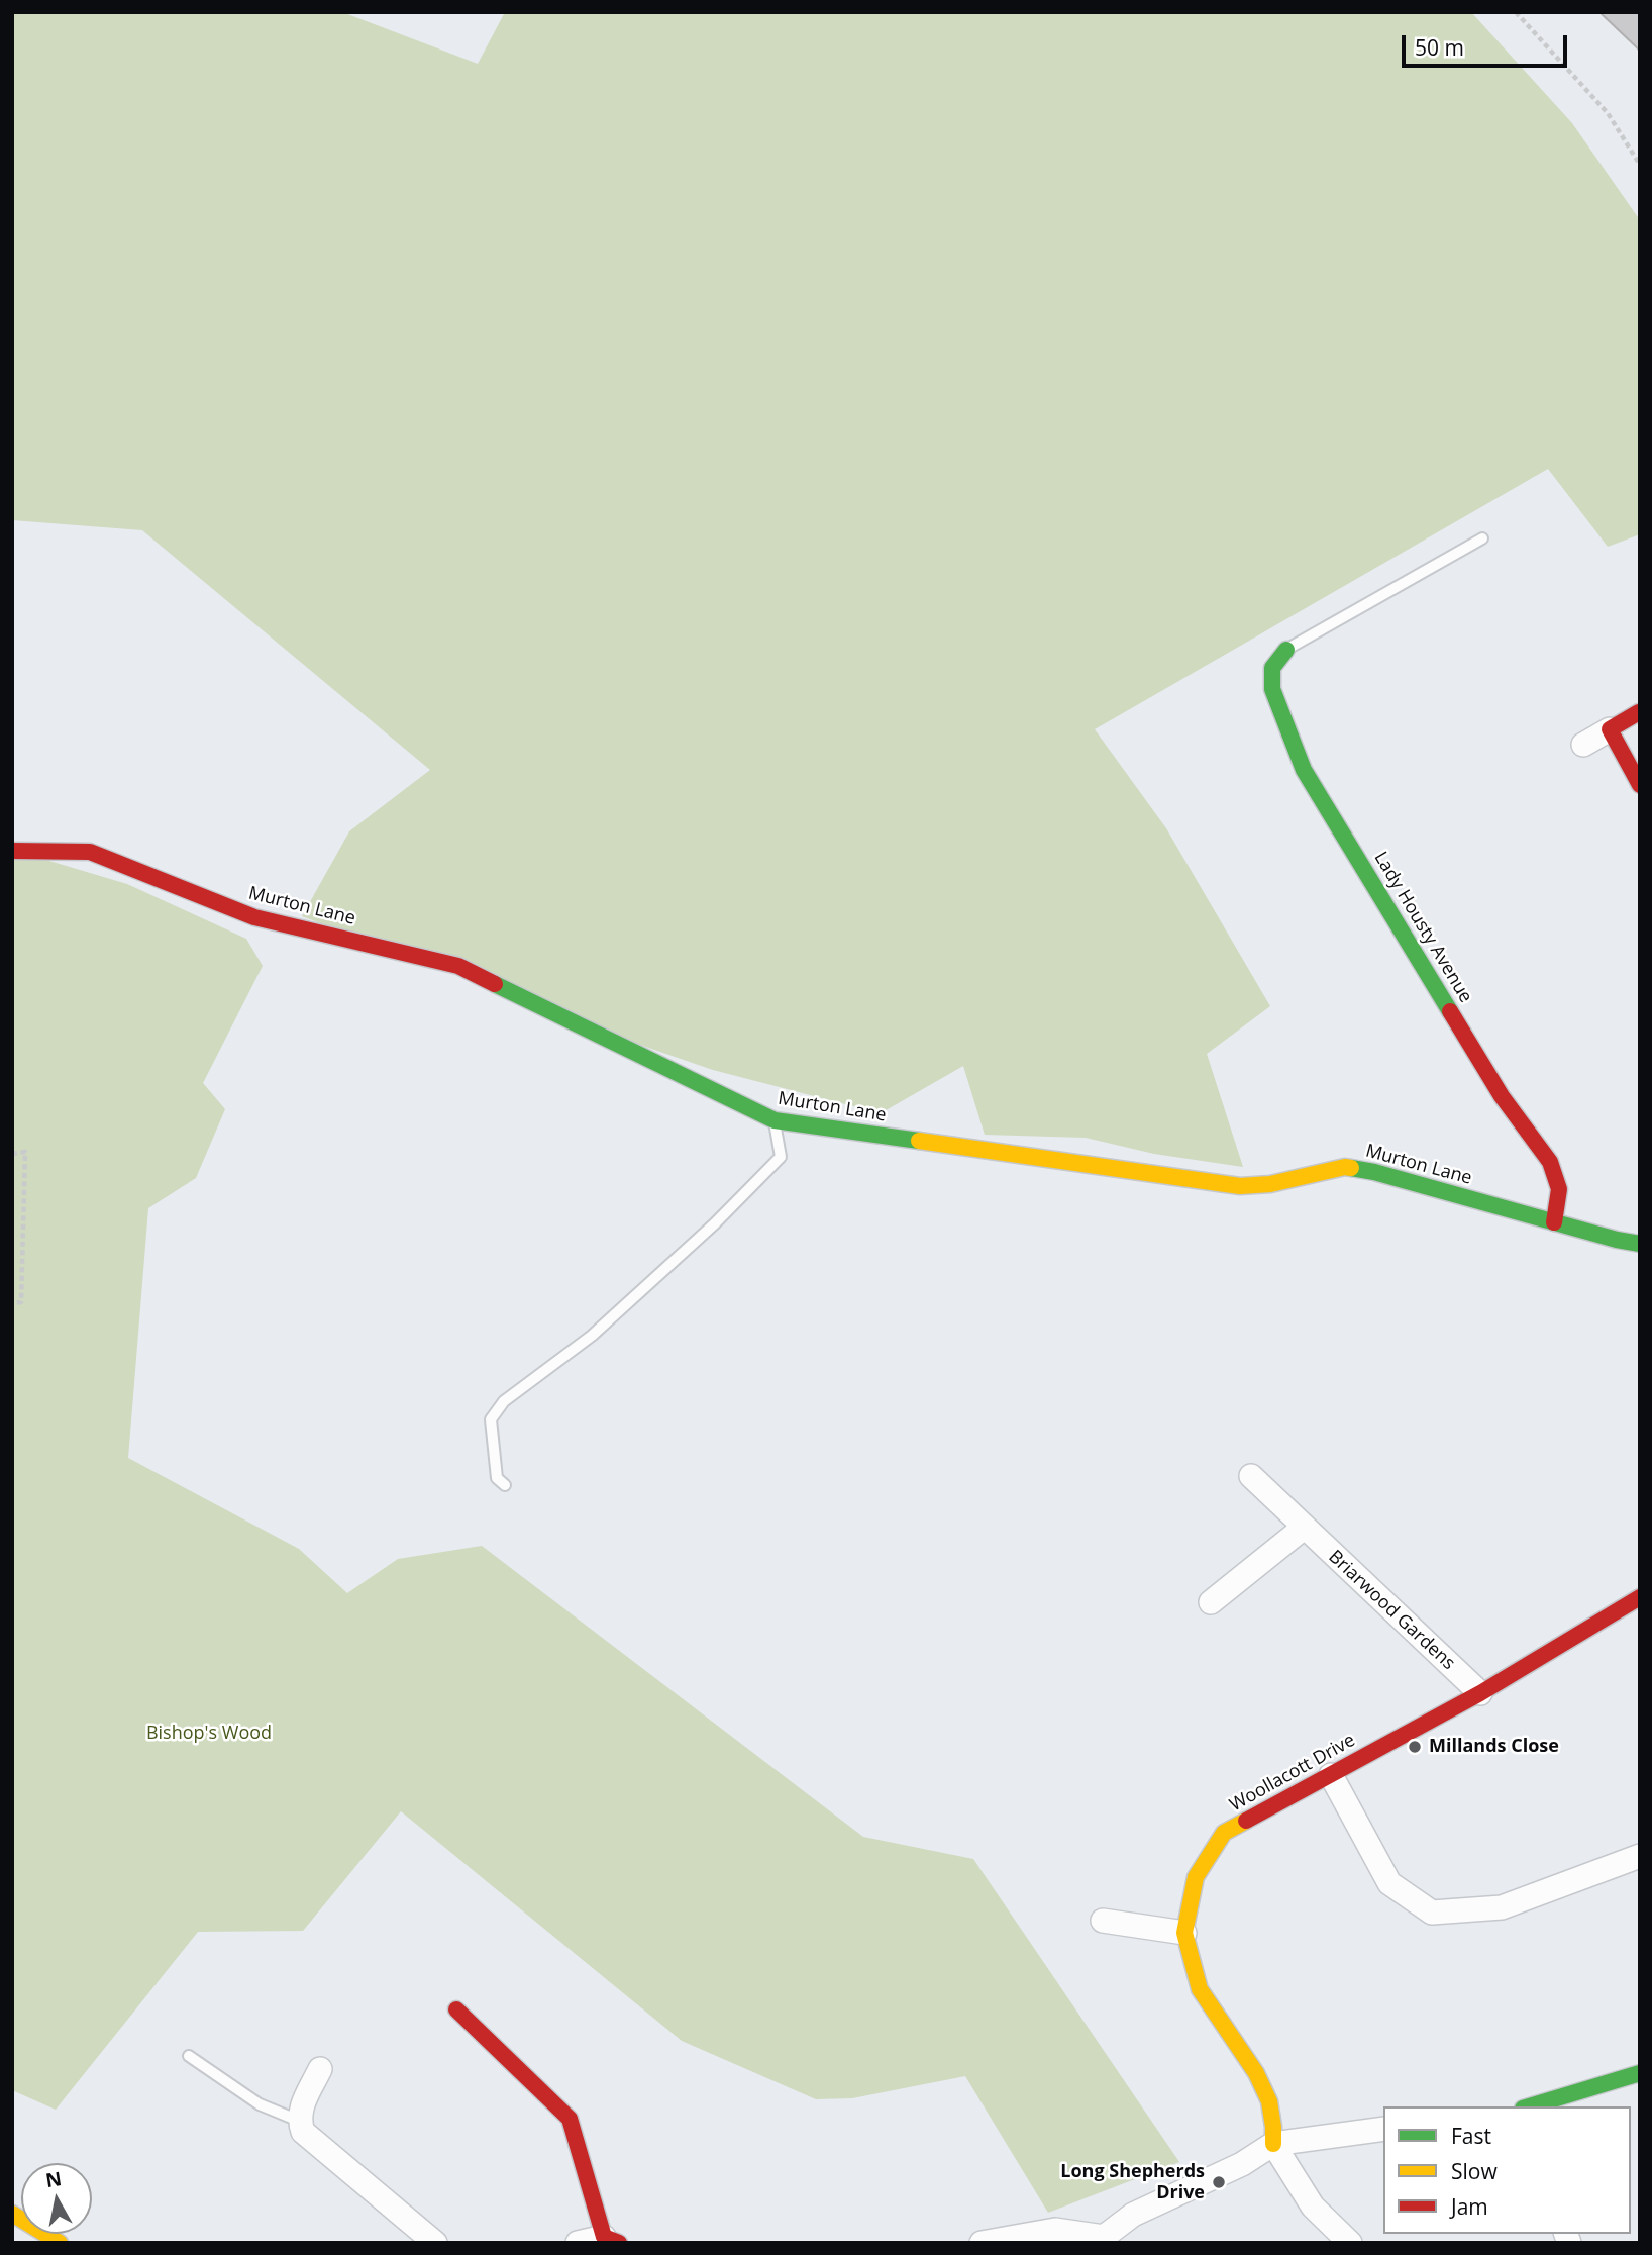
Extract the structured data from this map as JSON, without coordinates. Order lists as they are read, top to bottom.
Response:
{
  "streets": {
    "street": [
      "Murton Lane",
      "Lady Housty Avenue",
      "Briarwood Gardens",
      "Woollacott Drive"
    ]
  },
  "crossings": [
    ["Murton Lane", "Lady Housty Avenue"],
    ["Briarwood Gardens", "Woollacott Drive"]
  ],
  "parks": ["Bishop's Wood"],
  "places": ["Millands Close", "Long Shepherds Drive"],
  "legend": ["Fast", "Slow", "Jam"],
  "scale_bar": "50 m",
  "north": "top"
}
